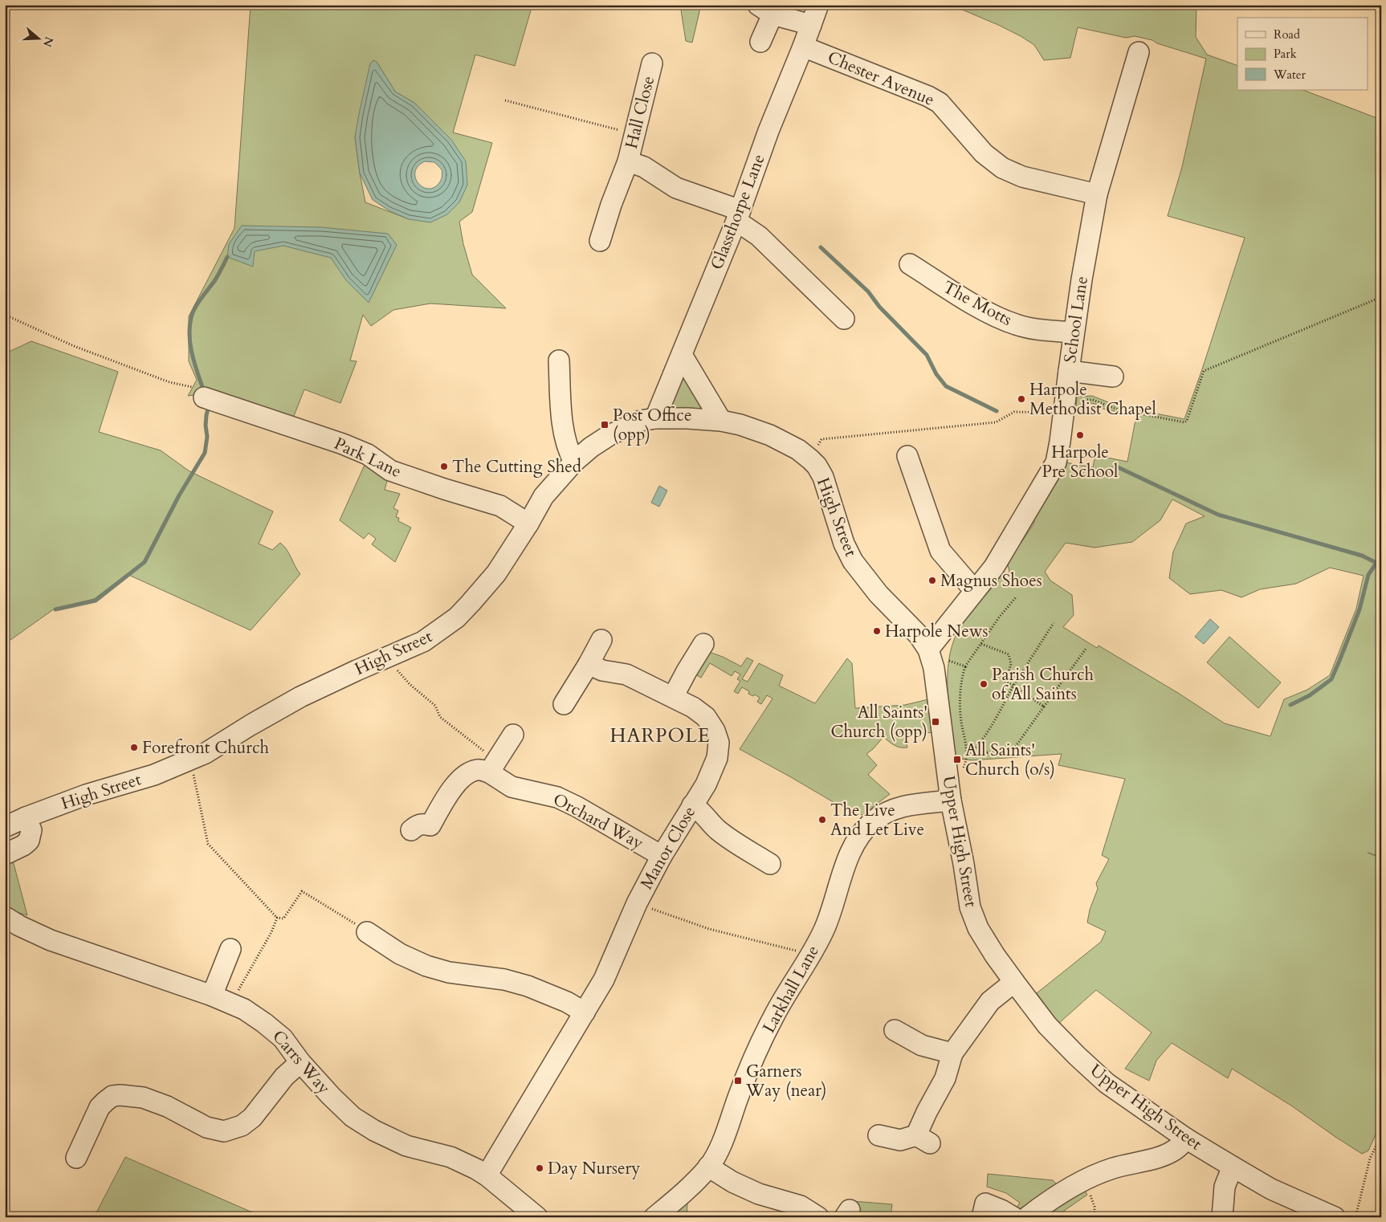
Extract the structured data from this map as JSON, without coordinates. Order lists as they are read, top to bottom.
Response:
{
  "streets": {
    "street": [
      "Chester Avenue",
      "Hall Close",
      "Glassthorpe Lane",
      "The Motts",
      "School Lane",
      "Park Lane",
      "High Street",
      "Orchard Way",
      "Upper High Street",
      "Manor Close",
      "Larkhall Lane",
      "Carrs Way"
    ]
  },
  "crossings": [
    ["Chester Avenue", "Glassthorpe Lane"],
    ["Chester Avenue", "School Lane"],
    ["Hall Close", "Glassthorpe Lane"],
    ["Glassthorpe Lane", "High Street"],
    ["The Motts", "School Lane"],
    ["School Lane", "High Street"],
    ["School Lane", "Upper High Street"],
    ["Park Lane", "High Street"],
    ["High Street", "Upper High Street"],
    ["Orchard Way", "Manor Close"],
    ["Upper High Street", "Larkhall Lane"],
    ["Manor Close", "Carrs Way"]
  ],
  "districts": ["HARPOLE"],
  "places": {
    "other": [
      "Harpole Methodist Chapel",
      "Harpole Pre School",
      "The Cutting Shed",
      "Magnus Shoes",
      "Harpole News",
      "Parish Church of All Saints",
      "Forefront Church",
      "The Live And Let Live",
      "Day Nursery"
    ],
    "transit": [
      "Post Office (opp)",
      "All Saints' Church (opp)",
      "All Saints' Church (o/s)",
      "Garners Way (near)"
    ]
  },
  "legend": ["Road", "Park", "Water"],
  "north": "right"
}
